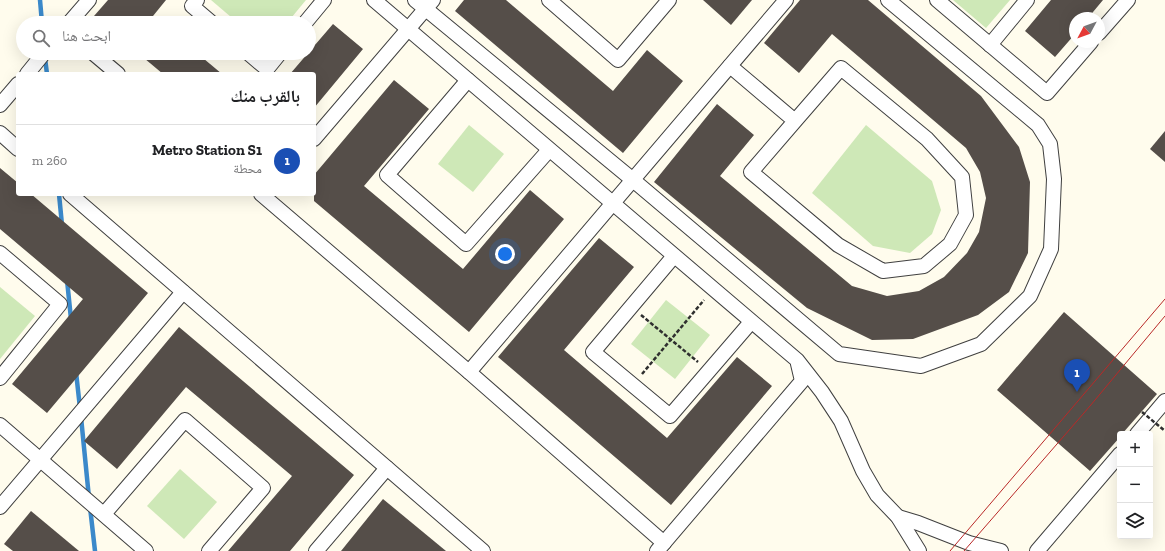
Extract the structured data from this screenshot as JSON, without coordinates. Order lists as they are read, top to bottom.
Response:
{
  "north": "bottom left",
  "page": {
    "search": "ابحث هنا",
    "heading": "بالقرب منك",
    "list": [
      {
        "mark": "1",
        "name": "Metro Station S1",
        "note": "محطة",
        "value": "260 m"
      }
    ],
    "pins": "1",
    "map_buttons": ["+", "−"]
  }
}
